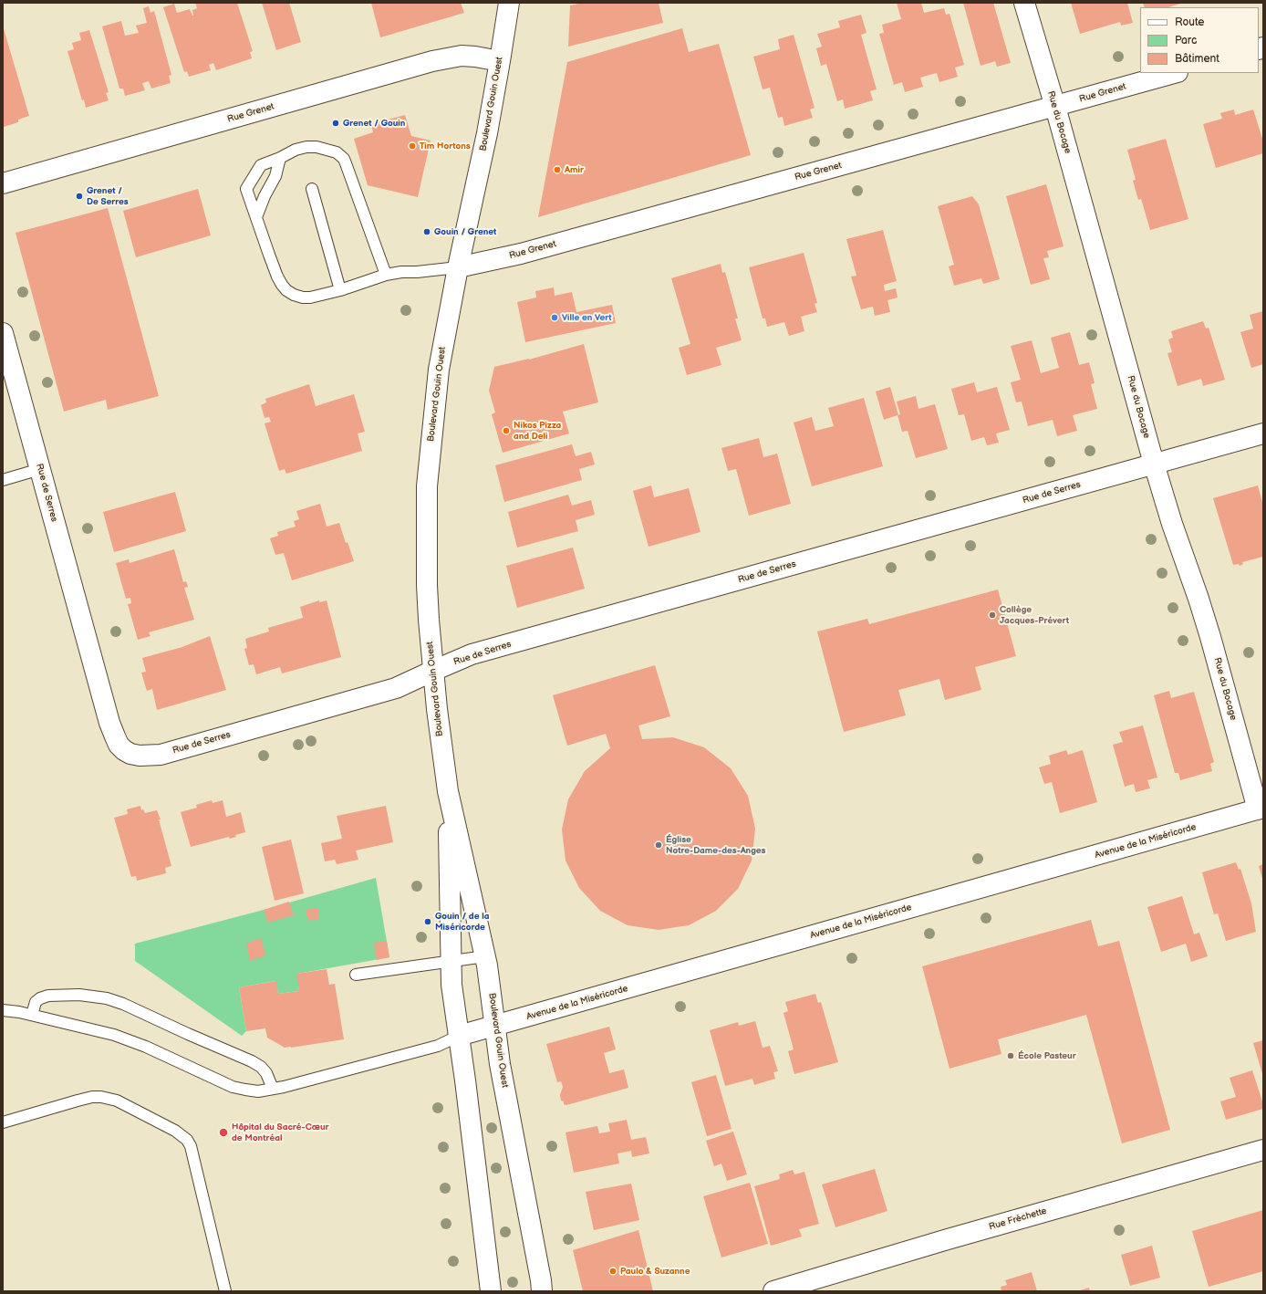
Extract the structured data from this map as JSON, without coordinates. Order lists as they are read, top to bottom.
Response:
{
  "streets": {
    "street": [
      "Rue Grenet",
      "Boulevard Gouin Ouest",
      "Rue du Bocage",
      "Rue de Serres",
      "Avenue de la Miséricorde",
      "Rue Fréchette"
    ]
  },
  "crossings": [
    ["Rue Grenet", "Boulevard Gouin Ouest"],
    ["Rue Grenet", "Rue du Bocage"],
    ["Boulevard Gouin Ouest", "Rue de Serres"],
    ["Boulevard Gouin Ouest", "Avenue de la Miséricorde"],
    ["Rue du Bocage", "Rue de Serres"],
    ["Rue du Bocage", "Avenue de la Miséricorde"]
  ],
  "places": [
    "Grenet / Gouin",
    "Tim Hortons",
    "Amir",
    "Grenet / De Serres",
    "Gouin / Grenet",
    "Ville en Vert",
    "Nikos Pizza and Deli",
    "Collège Jacques-Prévert",
    "Église Notre-Dame-des-Anges",
    "Gouin / de la Miséricorde",
    "École Pasteur",
    "Hôpital du Sacré-Cœur de Montréal",
    "Paulo & Suzanne"
  ],
  "legend": ["Route", "Parc", "Bâtiment"]
}
